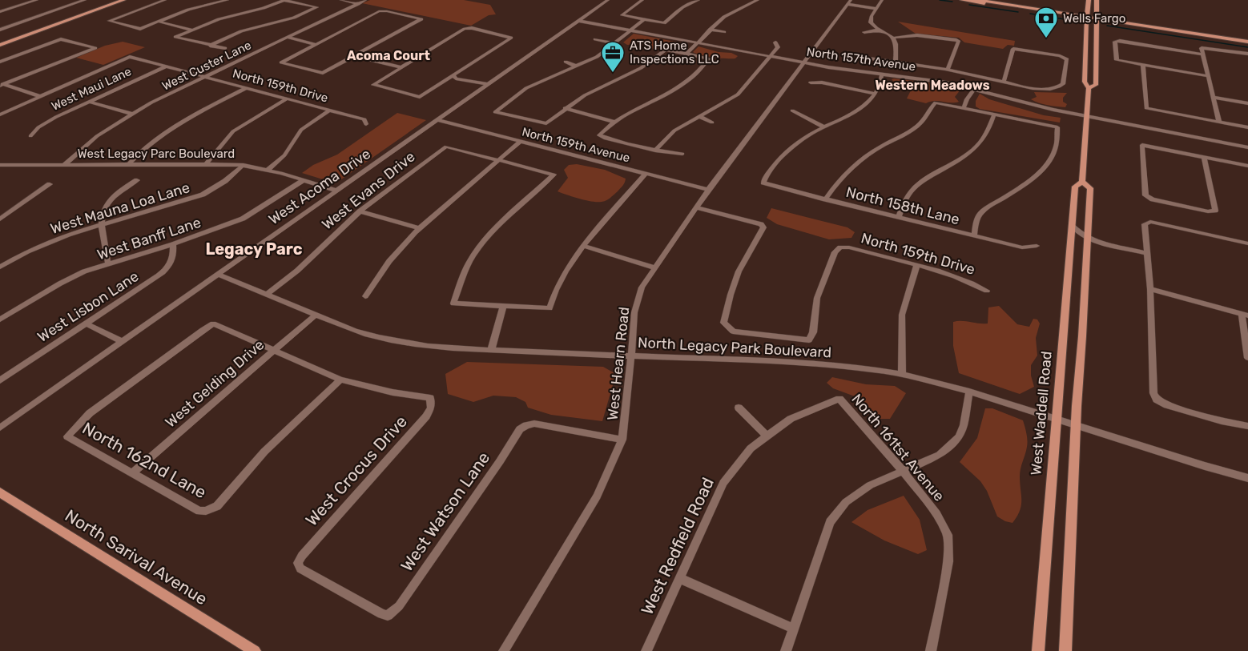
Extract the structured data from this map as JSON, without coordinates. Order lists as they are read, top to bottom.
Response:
{
  "streets": {
    "main road": ["West Waddell Road", "North Sarival Avenue"],
    "street": [
      "North 157th Avenue",
      "West Custer Lane",
      "North 159th Drive",
      "West Maui Lane",
      "North 159th Avenue",
      "West Legacy Parc Boulevard",
      "West Acoma Drive",
      "West Evans Drive",
      "North 158th Lane",
      "West Mauna Loa Lane",
      "West Banff Lane",
      "West Lisbon Lane",
      "North Legacy Park Boulevard",
      "West Hearn Road",
      "West Gelding Drive",
      "North 161tst Avenue",
      "North 162nd Lane",
      "West Crocus Drive",
      "West Watson Lane",
      "West Redfield Road"
    ]
  },
  "crossings": [
    ["North 157th Avenue", "West Acoma Drive"],
    ["North 157th Avenue", "West Hearn Road"],
    ["North 157th Avenue", "West Waddell Road"],
    ["West Custer Lane", "North 159th Drive"],
    ["West Custer Lane", "West Legacy Parc Boulevard"],
    ["North 159th Drive", "West Maui Lane"],
    ["North 159th Drive", "West Hearn Road"],
    ["North 159th Avenue", "West Acoma Drive"],
    ["North 159th Avenue", "West Hearn Road"],
    ["West Legacy Parc Boulevard", "West Acoma Drive"],
    ["West Legacy Parc Boulevard", "West Mauna Loa Lane"],
    ["West Legacy Parc Boulevard", "West Banff Lane"],
    ["West Acoma Drive", "North Legacy Park Boulevard"],
    ["West Evans Drive", "North Legacy Park Boulevard"],
    ["West Banff Lane", "West Lisbon Lane"],
    ["North Legacy Park Boulevard", "West Hearn Road"],
    ["North Legacy Park Boulevard", "West Gelding Drive"],
    ["North Legacy Park Boulevard", "West Waddell Road"],
    ["West Hearn Road", "West Watson Lane"],
    ["West Gelding Drive", "North 162nd Lane"],
    ["North 161tst Avenue", "West Redfield Road"],
    ["North 162nd Lane", "West Crocus Drive"],
    ["West Crocus Drive", "West Watson Lane"]
  ],
  "districts": ["Acoma Court", "Western Meadows", "Legacy Parc"],
  "places": {
    "bank": ["Wells Fargo"],
    "office": ["ATS Home Inspections LLC"]
  }
}
